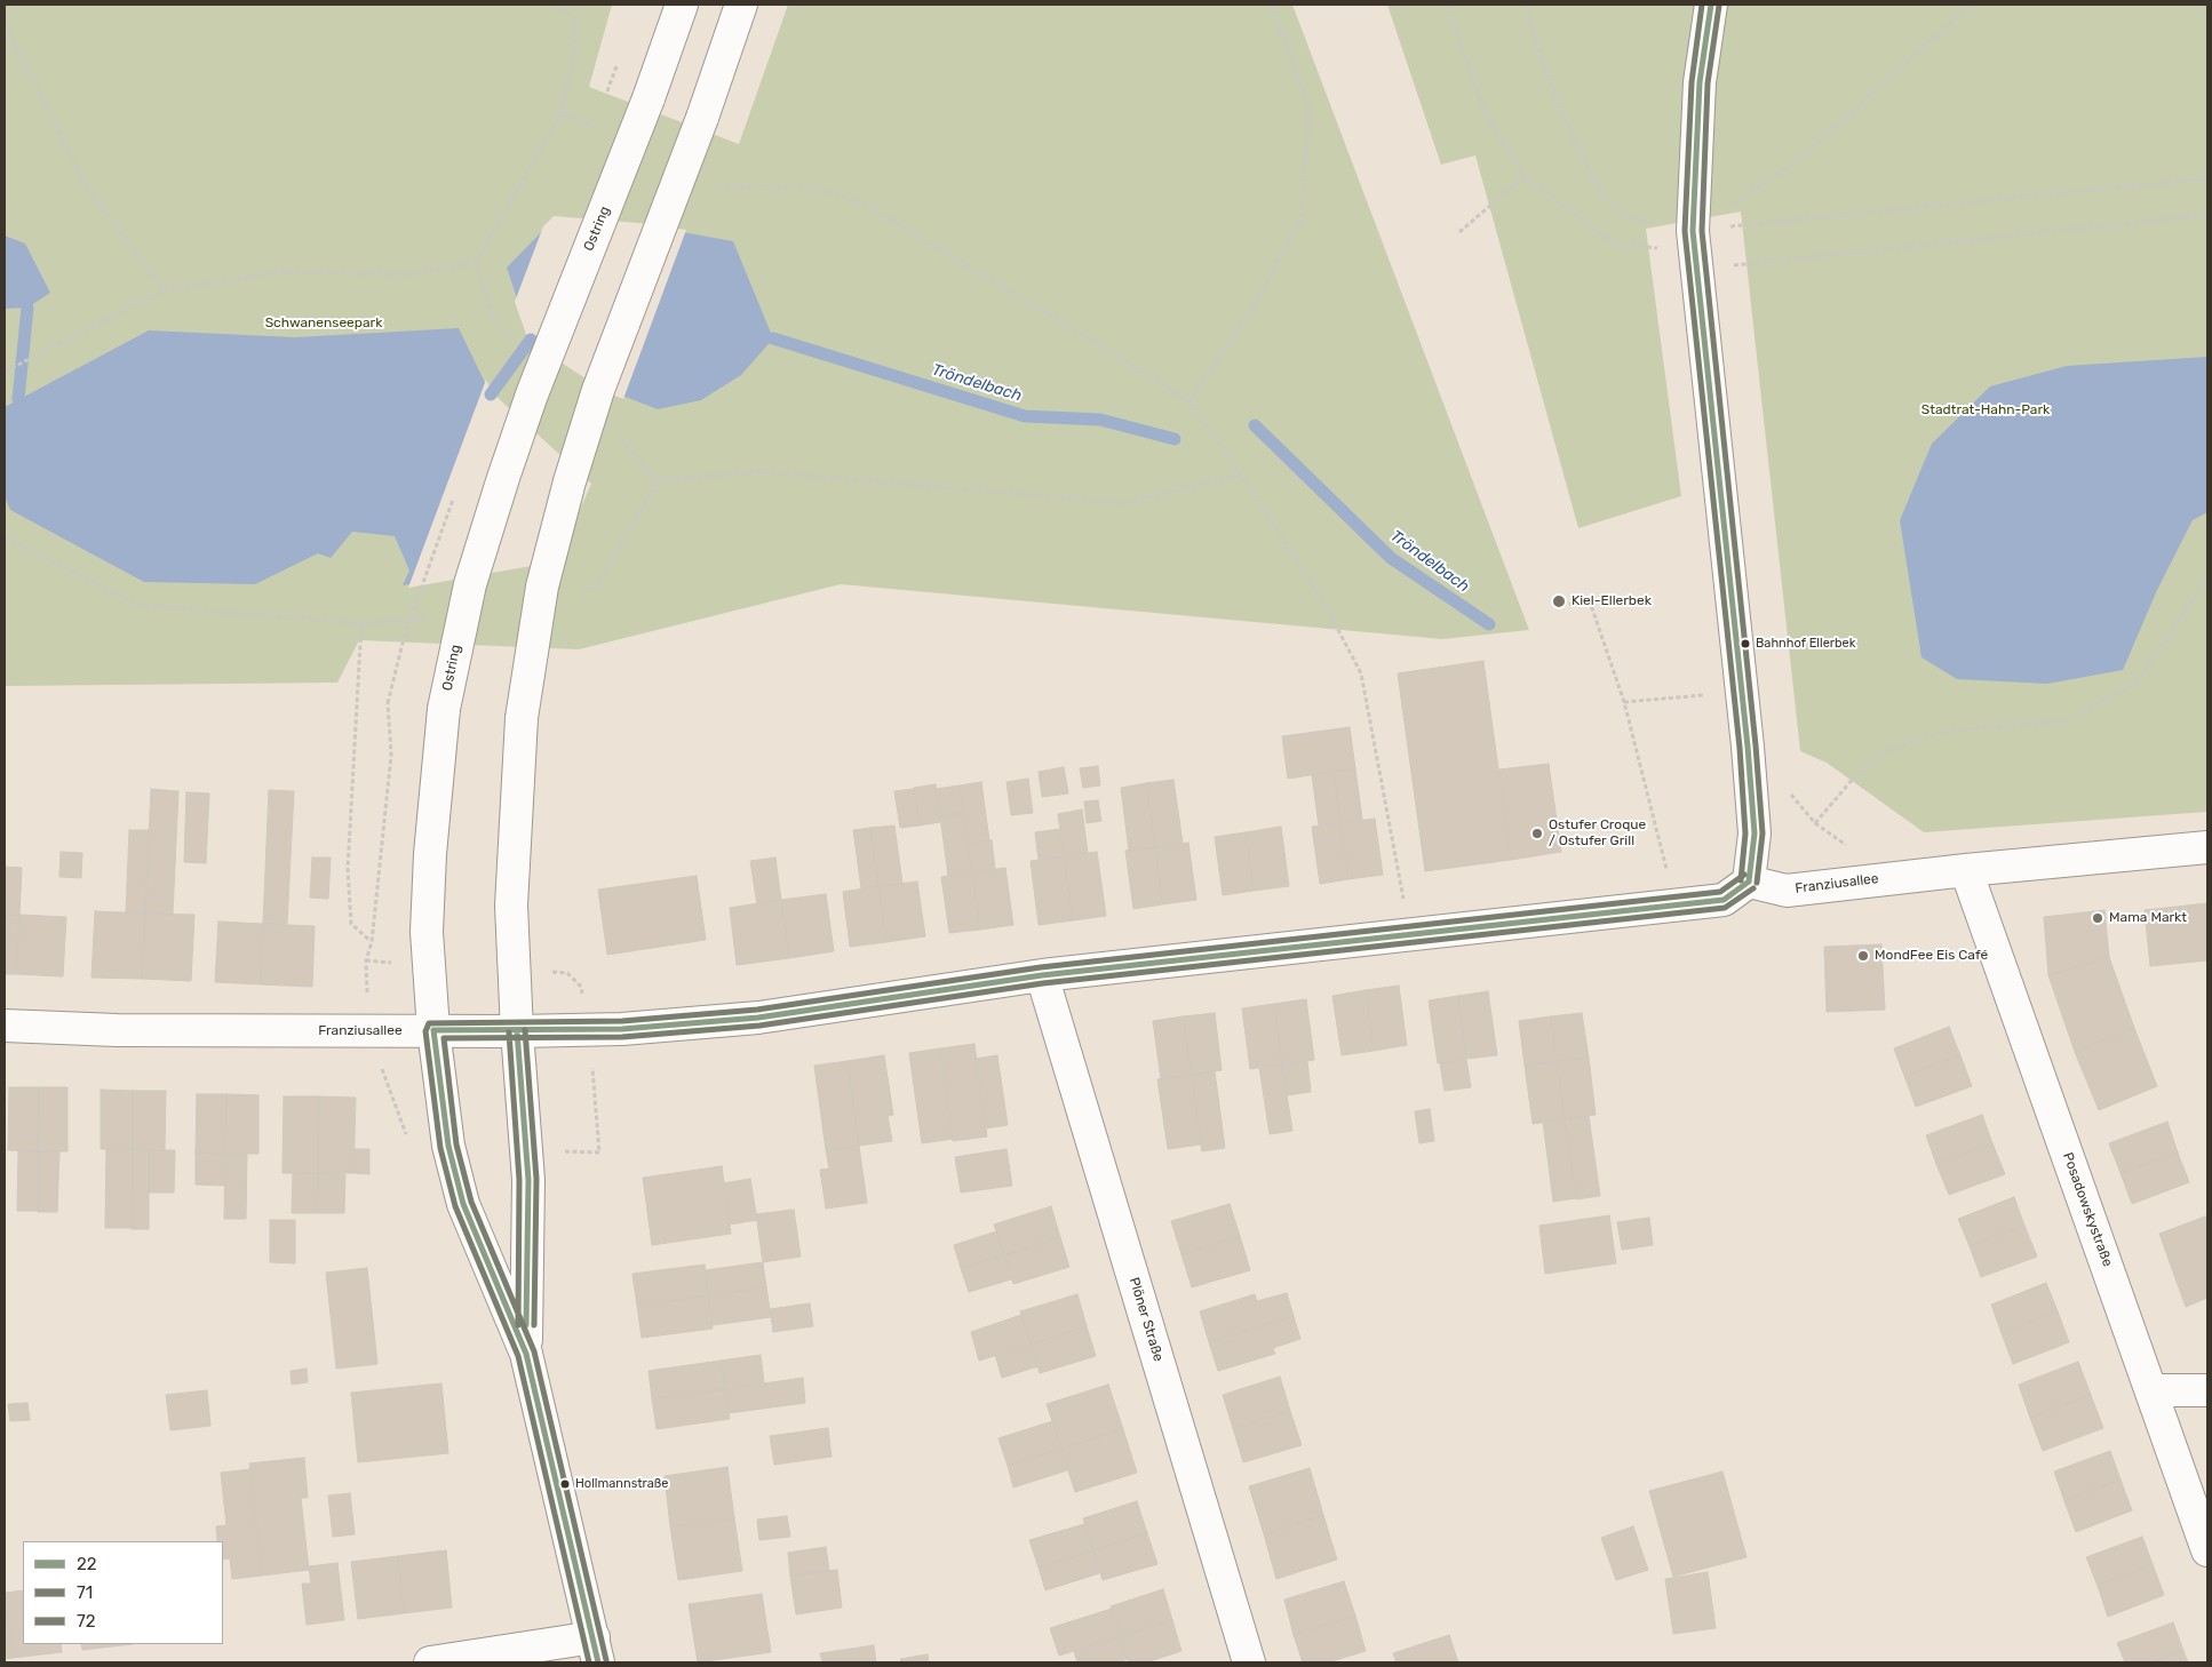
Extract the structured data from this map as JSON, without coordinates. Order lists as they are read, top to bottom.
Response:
{
  "streets": {
    "main road": [
      "Ostring",
      "Franziusallee",
      "Posadowskystraße",
      "Plöner Straße"
    ]
  },
  "crossings": [
    ["Ostring", "Franziusallee"],
    ["Franziusallee", "Posadowskystraße"],
    ["Franziusallee", "Plöner Straße"]
  ],
  "water": ["Tröndelbach"],
  "parks": ["Schwanenseepark", "Stadtrat-Hahn-Park"],
  "places": [
    "Kiel-Ellerbek",
    "Bahnhof Ellerbek",
    "Ostufer Croque / Ostufer Grill",
    "Mama Markt",
    "MondFee Eis Café",
    "Hollmannstraße"
  ],
  "lines": ["transit line 22", "transit line 71", "transit line 72"],
  "legend": ["22", "71", "72"]
}
